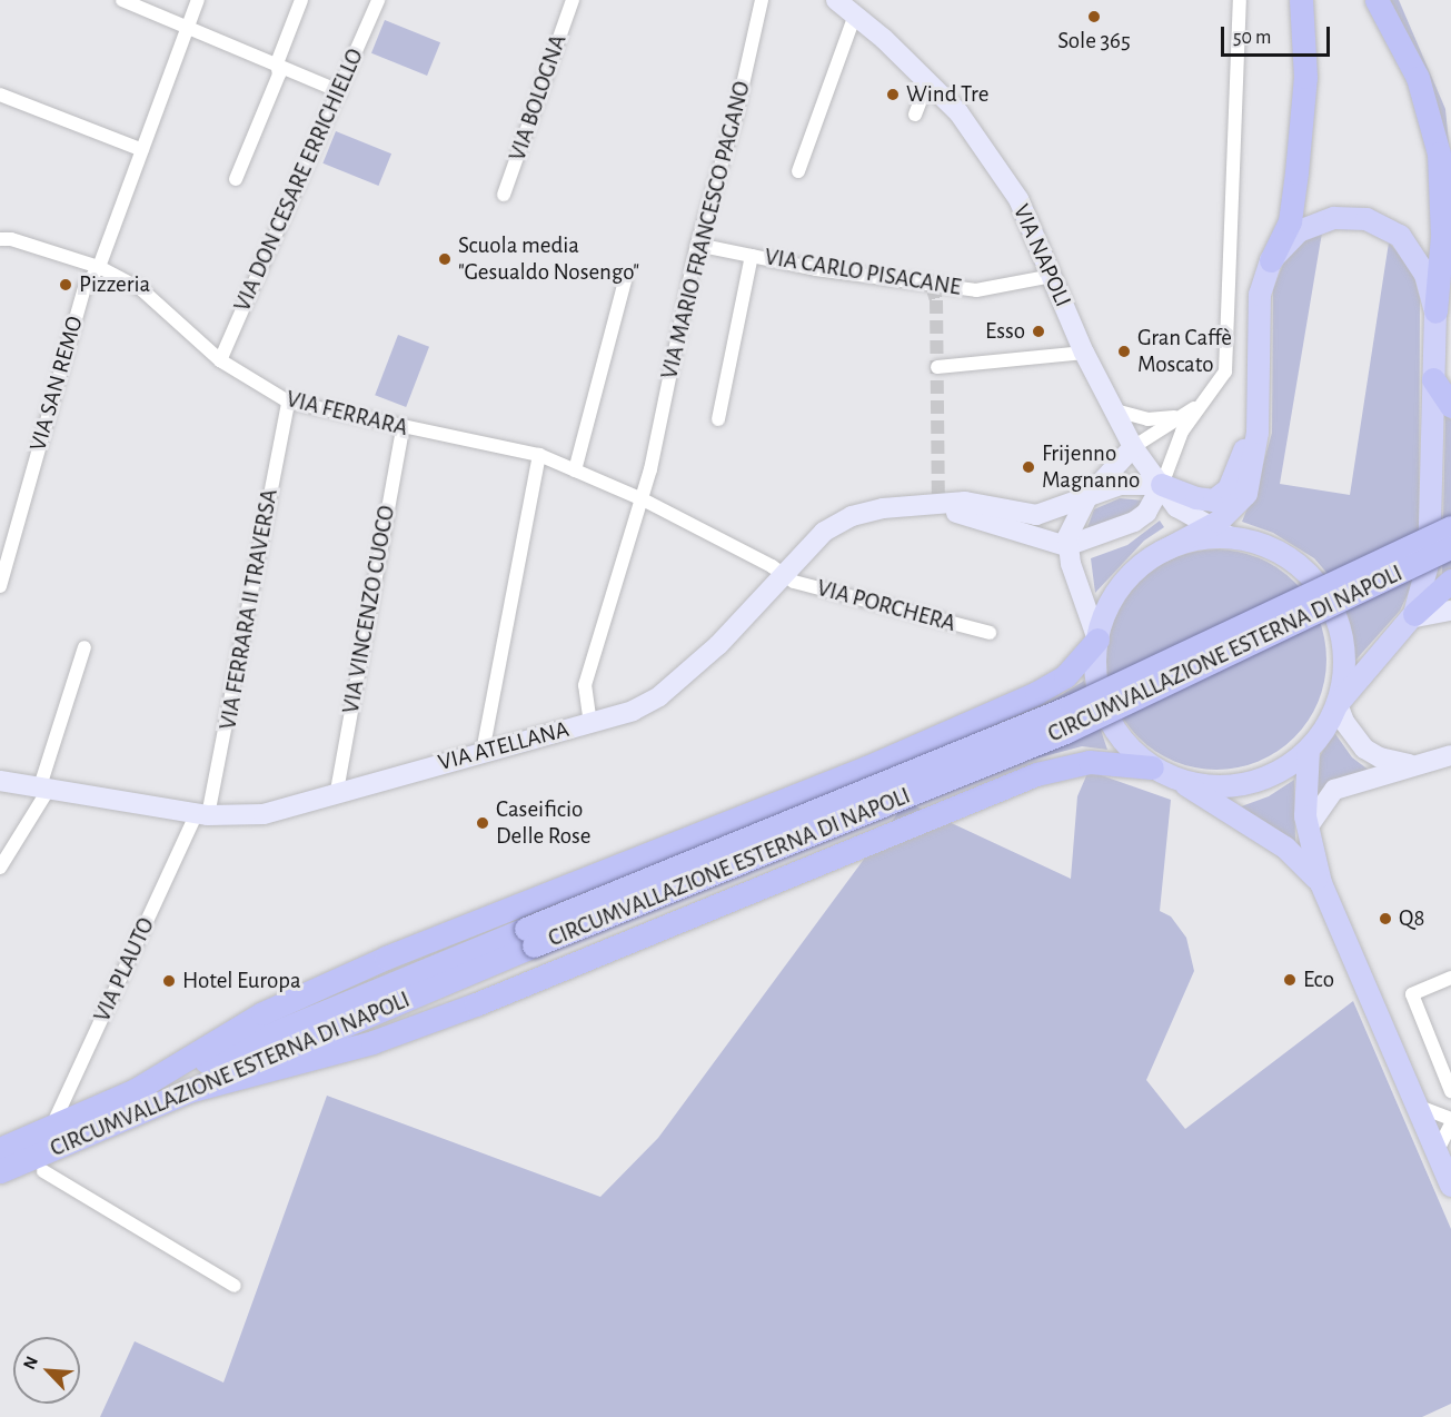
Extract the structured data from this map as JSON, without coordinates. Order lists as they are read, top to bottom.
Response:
{
  "streets": {
    "highway": ["CIRCUMVALLAZIONE ESTERNA DI NAPOLI"],
    "main road": ["VIA NAPOLI", "VIA ATELLANA"],
    "street": [
      "VIA BOLOGNA",
      "VIA DON CESARE ERRICHIELLO",
      "VIA MARIO FRANCESCO PAGANO",
      "VIA CARLO PISACANE",
      "VIA SAN REMO",
      "VIA FERRARA",
      "VIA PORCHERA",
      "VIA FERRARA II TRAVERSA",
      "VIA VINCENZO CUOCO",
      "VIA PLAUTO"
    ]
  },
  "crossings": [
    ["VIA DON CESARE ERRICHIELLO", "VIA FERRARA"],
    ["VIA MARIO FRANCESCO PAGANO", "VIA CARLO PISACANE"],
    ["VIA MARIO FRANCESCO PAGANO", "VIA FERRARA"],
    ["VIA MARIO FRANCESCO PAGANO", "VIA ATELLANA"],
    ["VIA NAPOLI", "VIA CARLO PISACANE"],
    ["VIA NAPOLI", "VIA ATELLANA"],
    ["VIA SAN REMO", "VIA FERRARA"],
    ["VIA FERRARA", "VIA PORCHERA"],
    ["VIA FERRARA", "VIA FERRARA II TRAVERSA"],
    ["VIA FERRARA", "VIA VINCENZO CUOCO"],
    ["VIA FERRARA", "VIA ATELLANA"],
    ["VIA PORCHERA", "VIA ATELLANA"],
    ["VIA FERRARA II TRAVERSA", "VIA ATELLANA"],
    ["VIA FERRARA II TRAVERSA", "VIA PLAUTO"],
    ["VIA VINCENZO CUOCO", "VIA ATELLANA"],
    ["CIRCUMVALLAZIONE ESTERNA DI NAPOLI", "VIA PLAUTO"],
    ["VIA ATELLANA", "VIA PLAUTO"]
  ],
  "places": [
    "Sole 365",
    "Wind Tre",
    "Scuola media \"Gesualdo Nosengo\"",
    "Pizzeria",
    "Esso",
    "Gran Caffè Moscato",
    "Frijenno Magnanno",
    "Caseificio Delle Rose",
    "Q8",
    "Eco",
    "Hotel Europa"
  ],
  "scale_bar": "50 m",
  "north": "top left"
}
